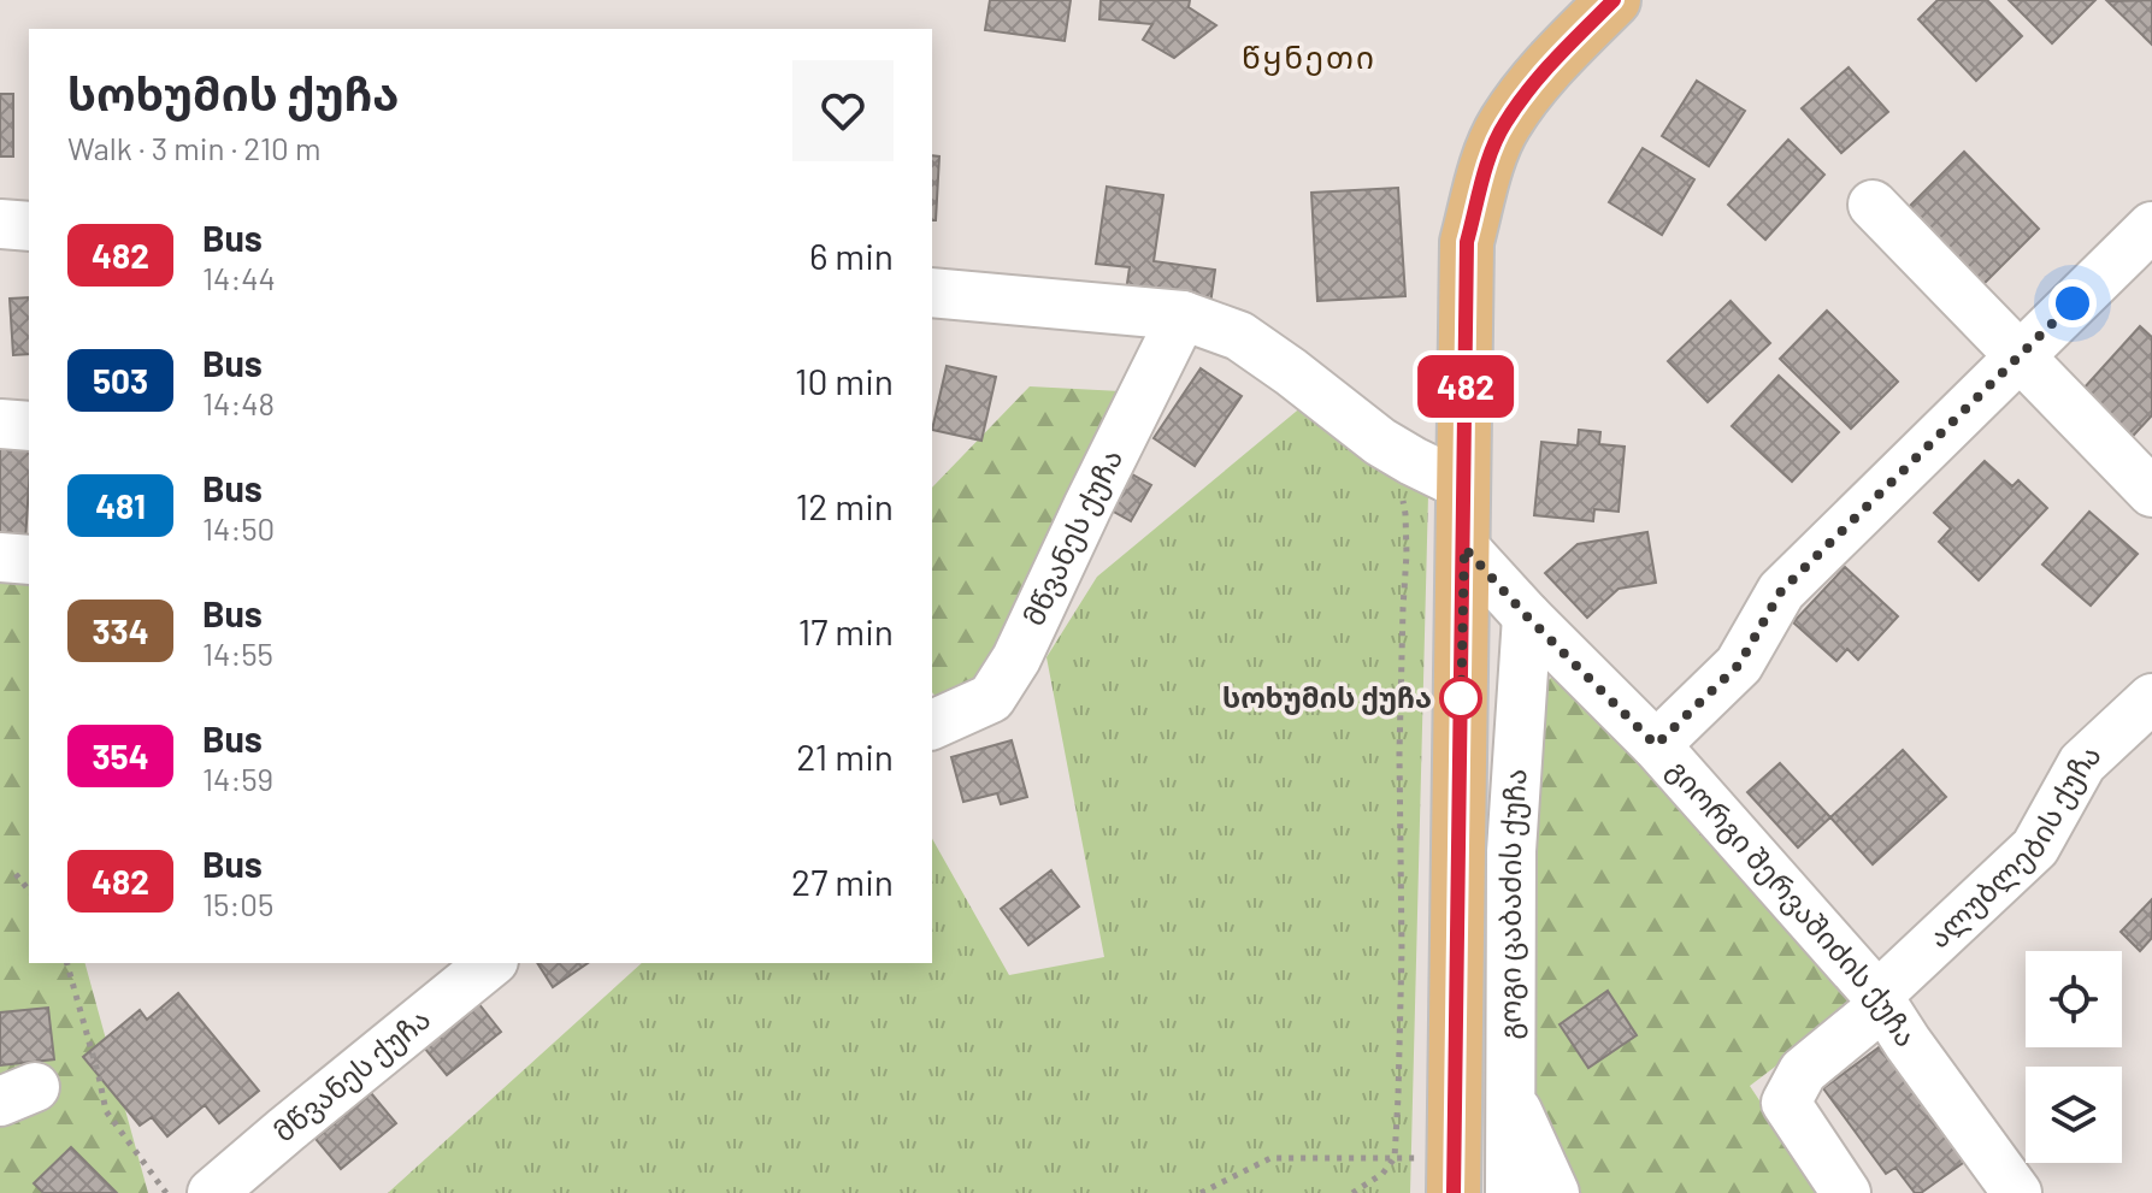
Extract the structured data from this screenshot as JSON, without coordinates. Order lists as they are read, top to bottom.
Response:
{
  "streets": {
    "street": [
      "მწვანეს ქუჩა",
      "ალუბლების ქუჩა",
      "გოგი ცაბაძის ქუჩა",
      "გიორგი შერვაშიძის ქუჩა"
    ]
  },
  "crossings": [
    ["ალუბლების ქუჩა", "გიორგი შერვაშიძის ქუჩა"],
    ["გოგი ცაბაძის ქუჩა", "გიორგი შერვაშიძის ქუჩა"]
  ],
  "districts": ["წყნეთი"],
  "places": ["სოხუმის ქუჩა"],
  "lines": ["bus line 482"],
  "page": {
    "on_map": "482",
    "heading": ["სოხუმის ქუჩა", "Walk · 3 min · 210 m"],
    "list": [
      {
        "mark": "482",
        "name": "Bus",
        "note": "14:44",
        "value": "6 min"
      },
      {
        "mark": "503",
        "name": "Bus",
        "note": "14:48",
        "value": "10 min"
      },
      {
        "mark": "481",
        "name": "Bus",
        "note": "14:50",
        "value": "12 min"
      },
      {
        "mark": "334",
        "name": "Bus",
        "note": "14:55",
        "value": "17 min"
      },
      {
        "mark": "354",
        "name": "Bus",
        "note": "14:59",
        "value": "21 min"
      },
      {
        "mark": "482",
        "name": "Bus",
        "note": "15:05",
        "value": "27 min"
      }
    ]
  }
}
